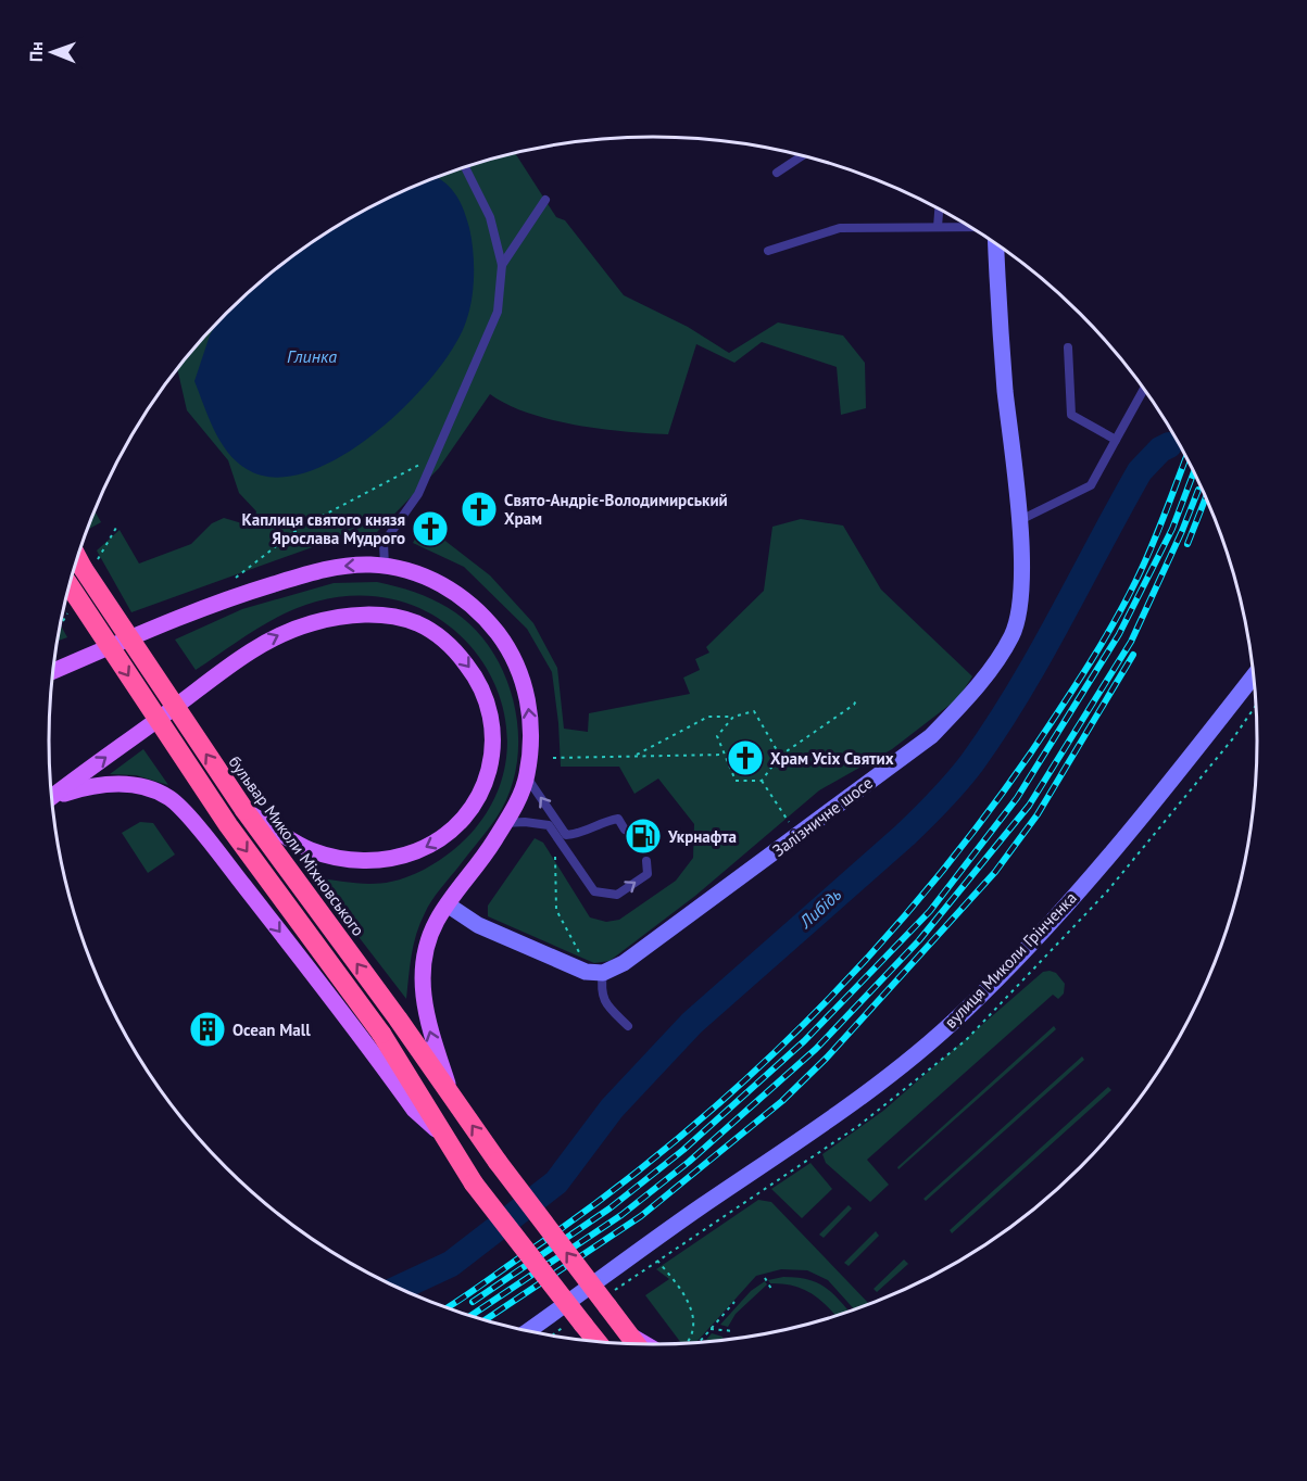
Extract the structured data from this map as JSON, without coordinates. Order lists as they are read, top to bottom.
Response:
{
  "streets": {
    "highway": ["бульвар Миколи Міхновського"],
    "street": ["Залізничне шосе", "вулиця Миколи Грінченка"]
  },
  "water": ["Глинка", "Либідь"],
  "places": {
    "church": ["Свято-Андріє-Володимирський Храм", "Каплиця святого князя Ярослава Мудрого", "Храм Усіх Святих"],
    "fuel station": ["Укрнафта"],
    "building": ["Ocean Mall"]
  },
  "north": "left"
}
